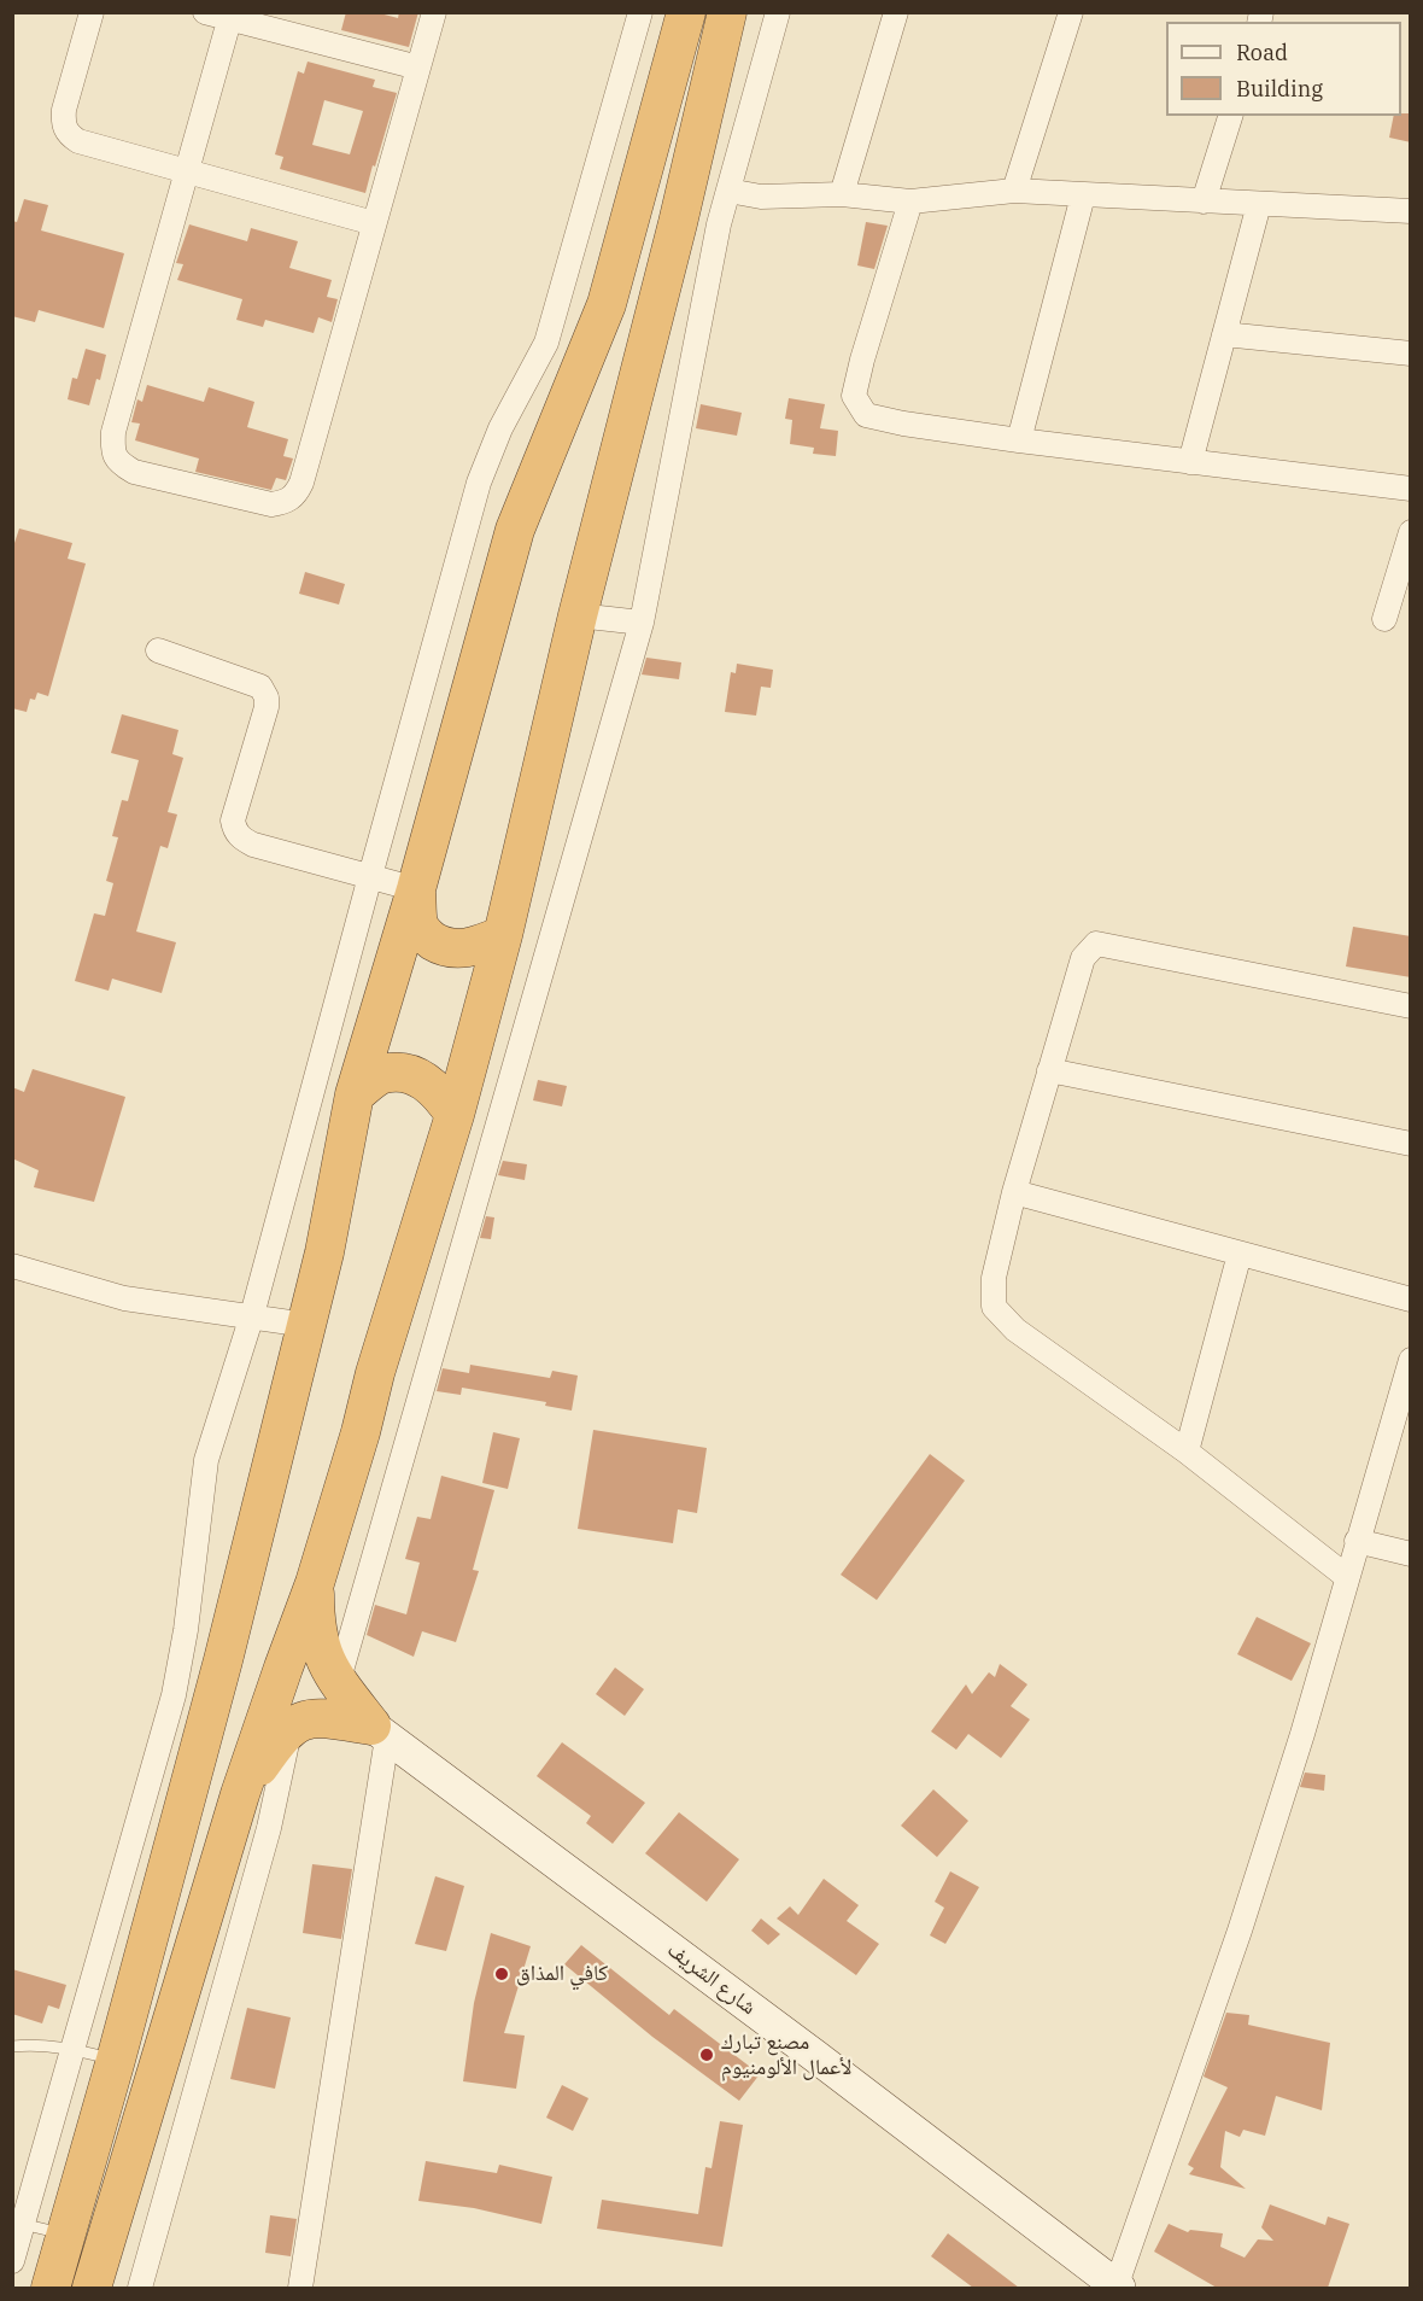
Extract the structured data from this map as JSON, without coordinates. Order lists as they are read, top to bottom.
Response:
{
  "streets": {
    "main road": ["شارع الشريف"]
  },
  "places": ["كافي المذاق", "مصنع تبارك لأعمال الألومنيوم"],
  "legend": ["Road", "Building"]
}
